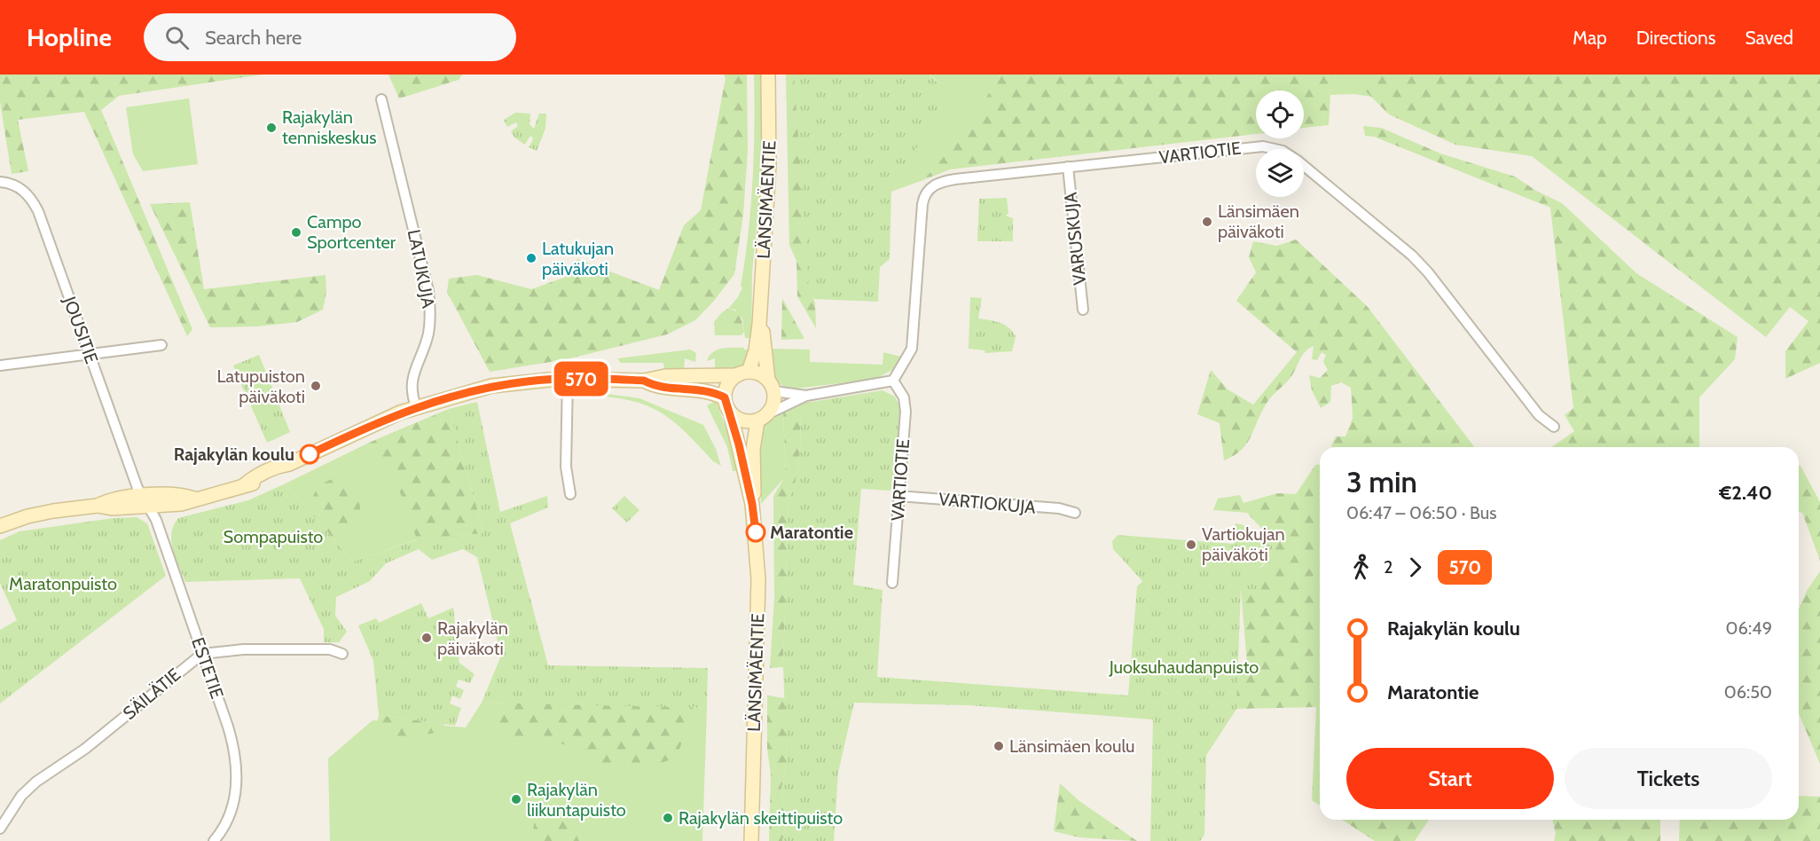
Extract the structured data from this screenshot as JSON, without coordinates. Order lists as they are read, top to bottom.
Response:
{
  "streets": {
    "main road": ["LÄNSIMÄENTIE"],
    "street": [
      "VARTIOTIE",
      "VARUSKUJA",
      "LATUKUJA",
      "JOUSITIE",
      "VARTIOKUJA",
      "ESTETIE",
      "SÄILÄTIE"
    ]
  },
  "crossings": [
    ["VARTIOTIE", "VARUSKUJA"],
    ["VARTIOTIE", "VARTIOKUJA"],
    ["JOUSITIE", "ESTETIE"],
    ["ESTETIE", "SÄILÄTIE"]
  ],
  "parks": ["Sompapuisto", "Maratonpuisto", "Juoksuhaudanpuisto"],
  "places": [
    "Rajakylän tenniskeskus",
    "Länsimäen päiväkoti",
    "Campo Sportcenter",
    "Latukujan päiväkoti",
    "Latupuiston päiväkoti",
    "Rajakylän koulu",
    "Maratontie",
    "Vartiokujan päiväköti",
    "Rajakylän päiväkoti",
    "Länsimäen koulu",
    "Rajakylän liikuntapuisto",
    "Rajakylän skeittipuisto"
  ],
  "lines": ["bus line 570"],
  "page": {
    "header": "Hopline",
    "search": "Search here",
    "nav": ["Map", "Directions", "Saved"],
    "on_map": "570",
    "heading": ["3 min", "06:47 – 06:50 · Bus", "€2.40"],
    "legs": ["2", "570"],
    "list": [
      {
        "name": "Rajakylän koulu",
        "value": "06:49"
      },
      {
        "name": "Maratontie",
        "value": "06:50"
      }
    ],
    "buttons": ["Start", "Tickets"]
  }
}
